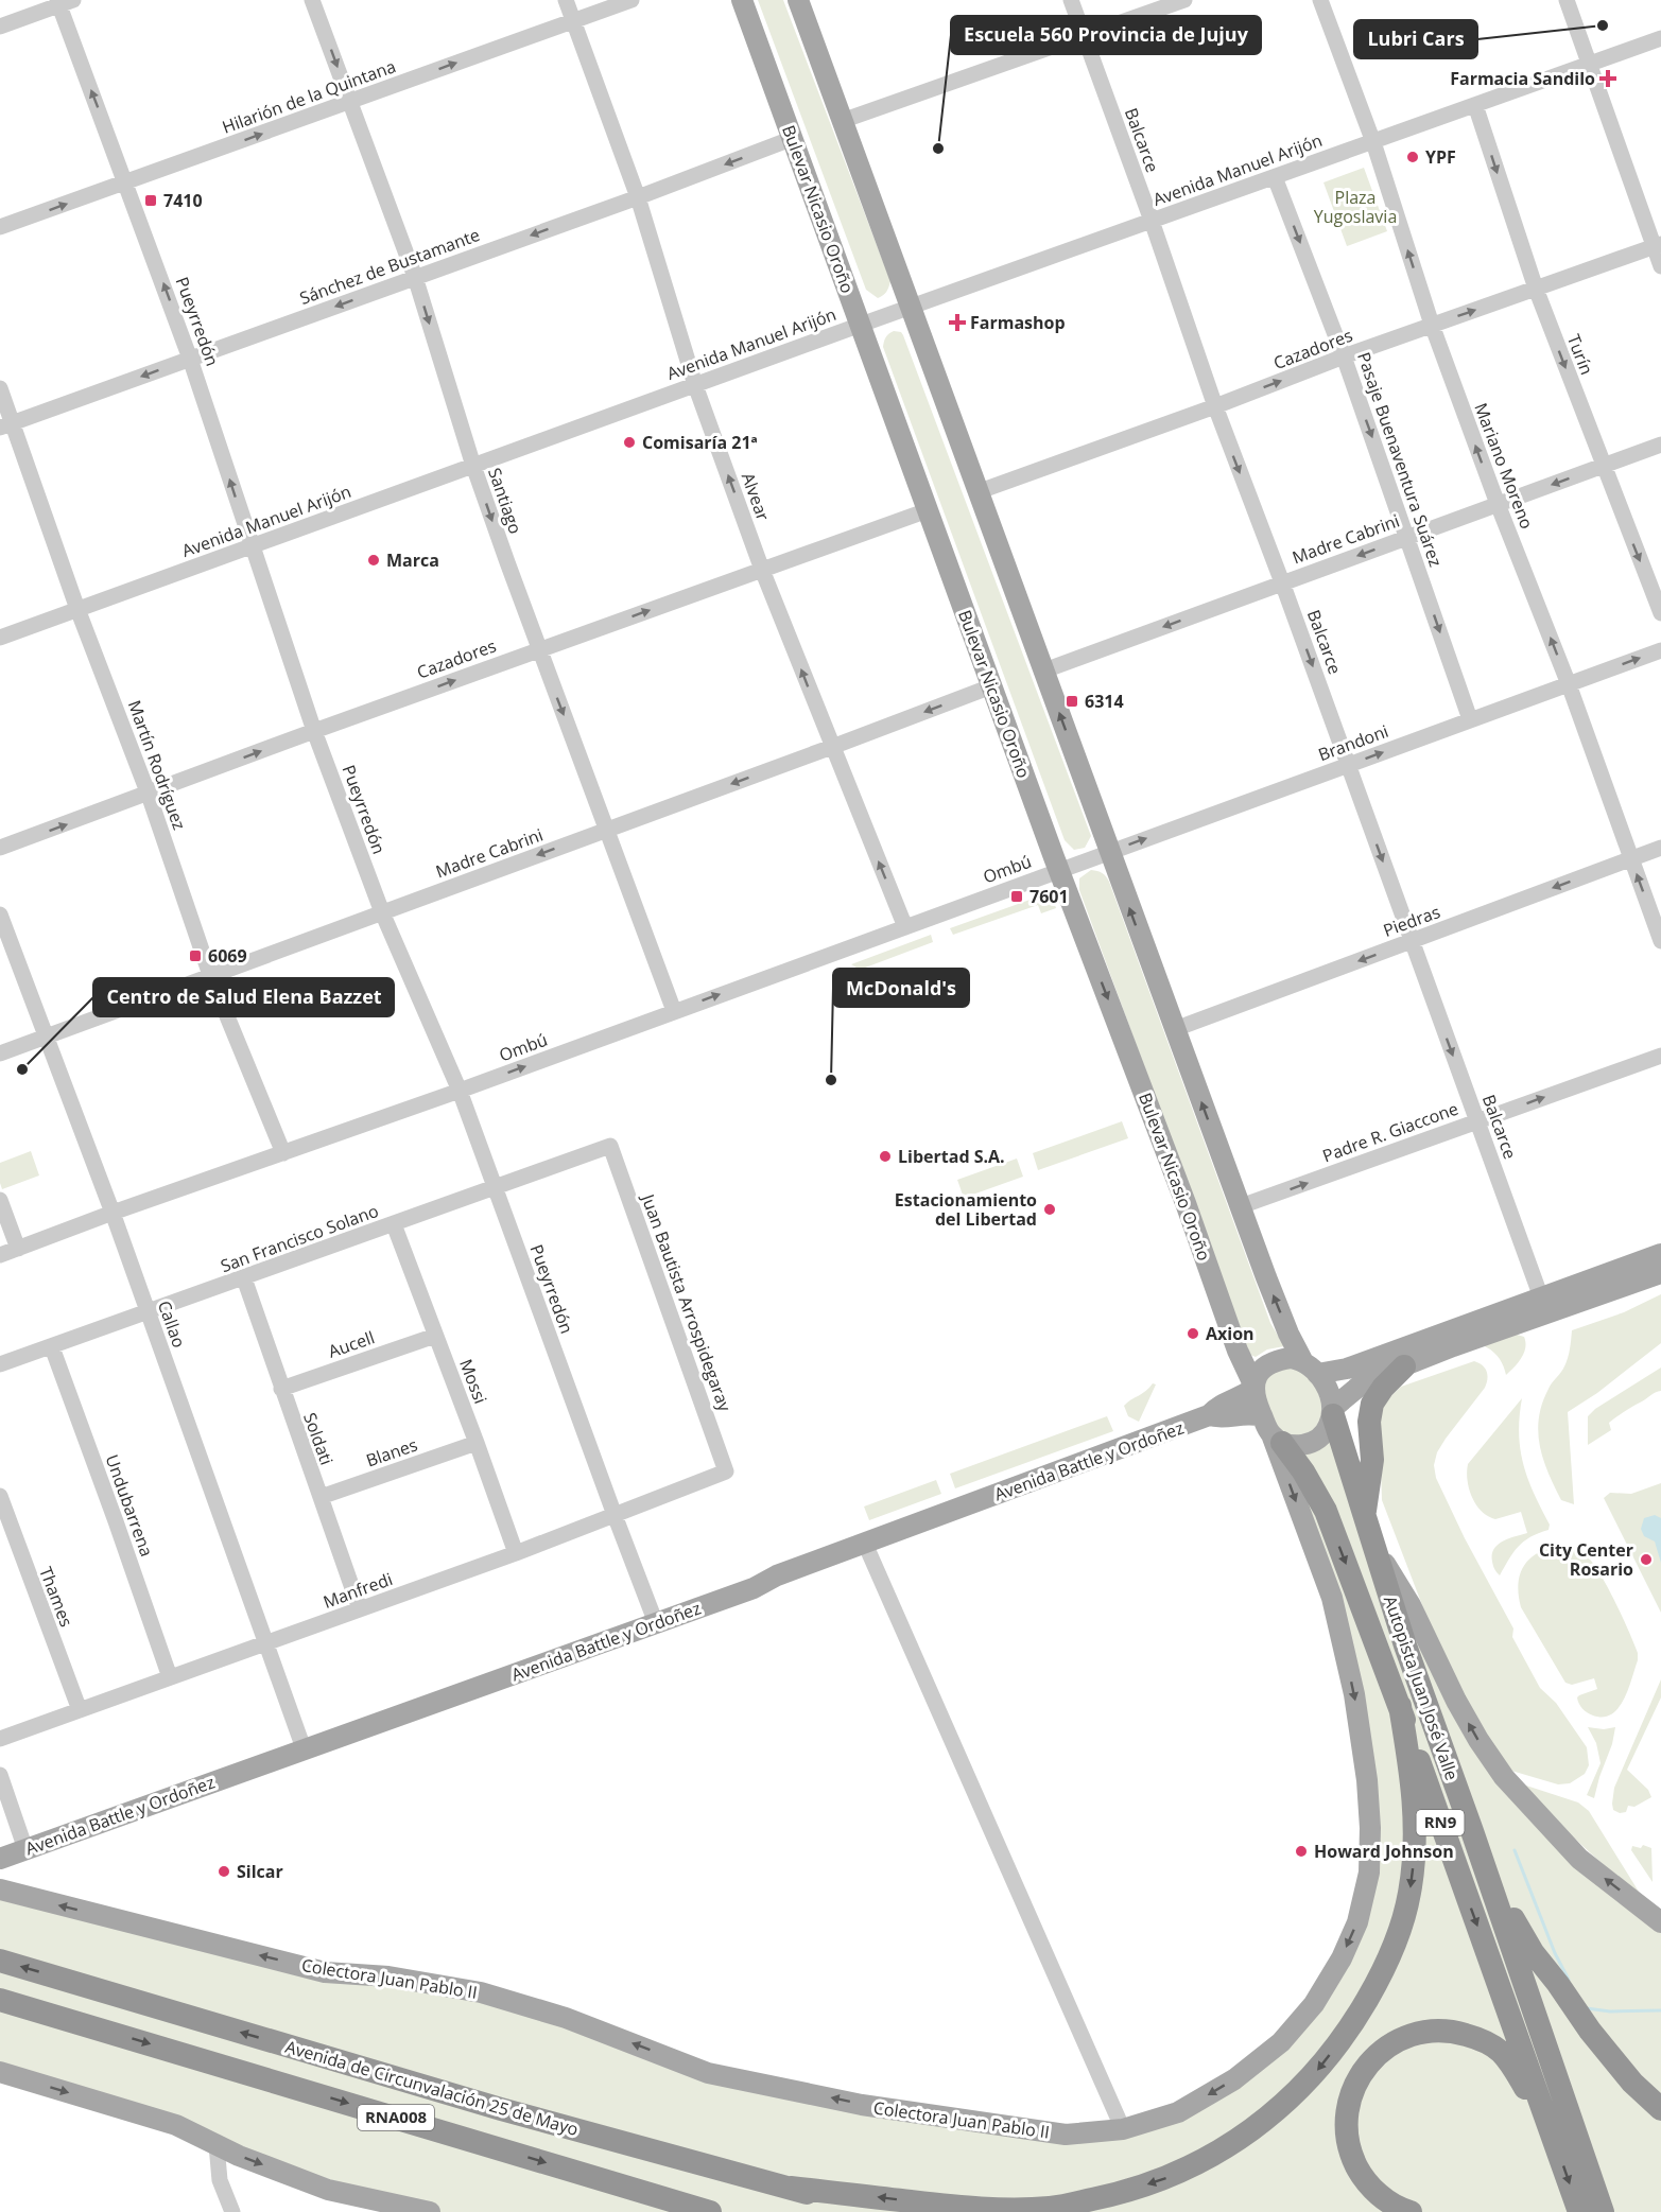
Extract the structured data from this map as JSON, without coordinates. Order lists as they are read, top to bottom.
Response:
{
  "streets": {
    "highway": [
      "Autopista Juan José Valle",
      "RN9",
      "Avenida de Circunvalación 25 de Mayo",
      "RNA008"
    ],
    "main road": ["Bulevar Nicasio Oroño", "Avenida Battle y Ordoñez", "Colectora Juan Pablo II"],
    "street": [
      "Hilarión de la Quintana",
      "Balcarce",
      "Avenida Manuel Arijón",
      "Sánchez de Bustamante",
      "Pueyrredón",
      "Cazadores",
      "Turín",
      "Pasaje Buenaventura Suárez",
      "Mariano Moreno",
      "Alvear",
      "Santiago",
      "Madre Cabrini",
      "Brandoni",
      "Martín Rodríguez",
      "Ombú",
      "Piedras",
      "Padre R. Giaccone",
      "San Francisco Solano",
      "Juan Bautista Arrospidegaray",
      "Callao",
      "Aucell",
      "Mossi",
      "Soldati",
      "Blanes",
      "Undubarrena",
      "Manfredi",
      "Thames"
    ]
  },
  "crossings": [
    ["Hilarión de la Quintana", "Pueyrredón"],
    ["Hilarión de la Quintana", "Alvear"],
    ["Hilarión de la Quintana", "Santiago"],
    ["Balcarce", "Avenida Manuel Arijón"],
    ["Balcarce", "Cazadores"],
    ["Balcarce", "Madre Cabrini"],
    ["Balcarce", "Brandoni"],
    ["Balcarce", "Piedras"],
    ["Balcarce", "Padre R. Giaccone"],
    ["Avenida Manuel Arijón", "Bulevar Nicasio Oroño"],
    ["Avenida Manuel Arijón", "Pueyrredón"],
    ["Avenida Manuel Arijón", "Turín"],
    ["Avenida Manuel Arijón", "Pasaje Buenaventura Suárez"],
    ["Avenida Manuel Arijón", "Mariano Moreno"],
    ["Avenida Manuel Arijón", "Alvear"],
    ["Avenida Manuel Arijón", "Santiago"],
    ["Avenida Manuel Arijón", "Martín Rodríguez"],
    ["Bulevar Nicasio Oroño", "Sánchez de Bustamante"],
    ["Bulevar Nicasio Oroño", "Cazadores"],
    ["Bulevar Nicasio Oroño", "Madre Cabrini"],
    ["Bulevar Nicasio Oroño", "Brandoni"],
    ["Bulevar Nicasio Oroño", "Ombú"],
    ["Bulevar Nicasio Oroño", "Avenida Battle y Ordoñez"],
    ["Bulevar Nicasio Oroño", "Autopista Juan José Valle"],
    ["Bulevar Nicasio Oroño", "Colectora Juan Pablo II"],
    ["Sánchez de Bustamante", "Pueyrredón"],
    ["Sánchez de Bustamante", "Alvear"],
    ["Sánchez de Bustamante", "Santiago"],
    ["Sánchez de Bustamante", "Martín Rodríguez"],
    ["Pueyrredón", "Cazadores"],
    ["Pueyrredón", "Madre Cabrini"],
    ["Pueyrredón", "Ombú"],
    ["Pueyrredón", "San Francisco Solano"],
    ["Pueyrredón", "Avenida Battle y Ordoñez"],
    ["Pueyrredón", "Manfredi"],
    ["Cazadores", "Turín"],
    ["Cazadores", "Pasaje Buenaventura Suárez"],
    ["Cazadores", "Mariano Moreno"],
    ["Cazadores", "Alvear"],
    ["Cazadores", "Santiago"],
    ["Cazadores", "Martín Rodríguez"],
    ["Turín", "Madre Cabrini"],
    ["Pasaje Buenaventura Suárez", "Madre Cabrini"],
    ["Pasaje Buenaventura Suárez", "Brandoni"],
    ["Mariano Moreno", "Madre Cabrini"],
    ["Mariano Moreno", "Brandoni"],
    ["Mariano Moreno", "Piedras"],
    ["Alvear", "Madre Cabrini"],
    ["Alvear", "Ombú"],
    ["Santiago", "Madre Cabrini"],
    ["Santiago", "Ombú"],
    ["Madre Cabrini", "Martín Rodríguez"],
    ["Madre Cabrini", "Callao"],
    ["Brandoni", "Ombú"],
    ["Martín Rodríguez", "Ombú"],
    ["Ombú", "Callao"],
    ["San Francisco Solano", "Juan Bautista Arrospidegaray"],
    ["San Francisco Solano", "Callao"],
    ["San Francisco Solano", "Mossi"],
    ["San Francisco Solano", "Soldati"],
    ["San Francisco Solano", "Undubarrena"],
    ["Juan Bautista Arrospidegaray", "Manfredi"],
    ["Callao", "Avenida Battle y Ordoñez"],
    ["Callao", "Manfredi"],
    ["Aucell", "Mossi"],
    ["Aucell", "Soldati"],
    ["Mossi", "Blanes"],
    ["Mossi", "Manfredi"],
    ["Soldati", "Blanes"],
    ["Soldati", "Manfredi"],
    ["Avenida Battle y Ordoñez", "Autopista Juan José Valle"],
    ["Avenida Battle y Ordoñez", "Colectora Juan Pablo II"],
    ["Undubarrena", "Manfredi"],
    ["Manfredi", "Thames"],
    ["Autopista Juan José Valle", "Colectora Juan Pablo II"]
  ],
  "one_way": [
    "Hilarión de la Quintana",
    "Balcarce",
    "Sánchez de Bustamante",
    "Cazadores",
    "Pasaje Buenaventura Suárez",
    "Mariano Moreno",
    "Alvear",
    "Santiago",
    "Madre Cabrini",
    "Brandoni",
    "Ombú",
    "Piedras",
    "Padre R. Giaccone"
  ],
  "parks": ["Plaza Yugoslavia"],
  "places": {
    "other": [
      "Lubri Cars",
      "Escuela 560 Provincia de Jujuy",
      "YPF",
      "Comisaría 21ª",
      "Marca",
      "Centro de Salud Elena Bazzet",
      "McDonald's",
      "Libertad S.A.",
      "Estacionamiento del Libertad",
      "Axion",
      "City Center Rosario",
      "Howard Johnson",
      "Silcar"
    ],
    "health": ["Farmacia Sandilo", "Farmashop"],
    "transit": [
      "7410",
      "6314",
      "7601",
      "6069"
    ]
  }
}
